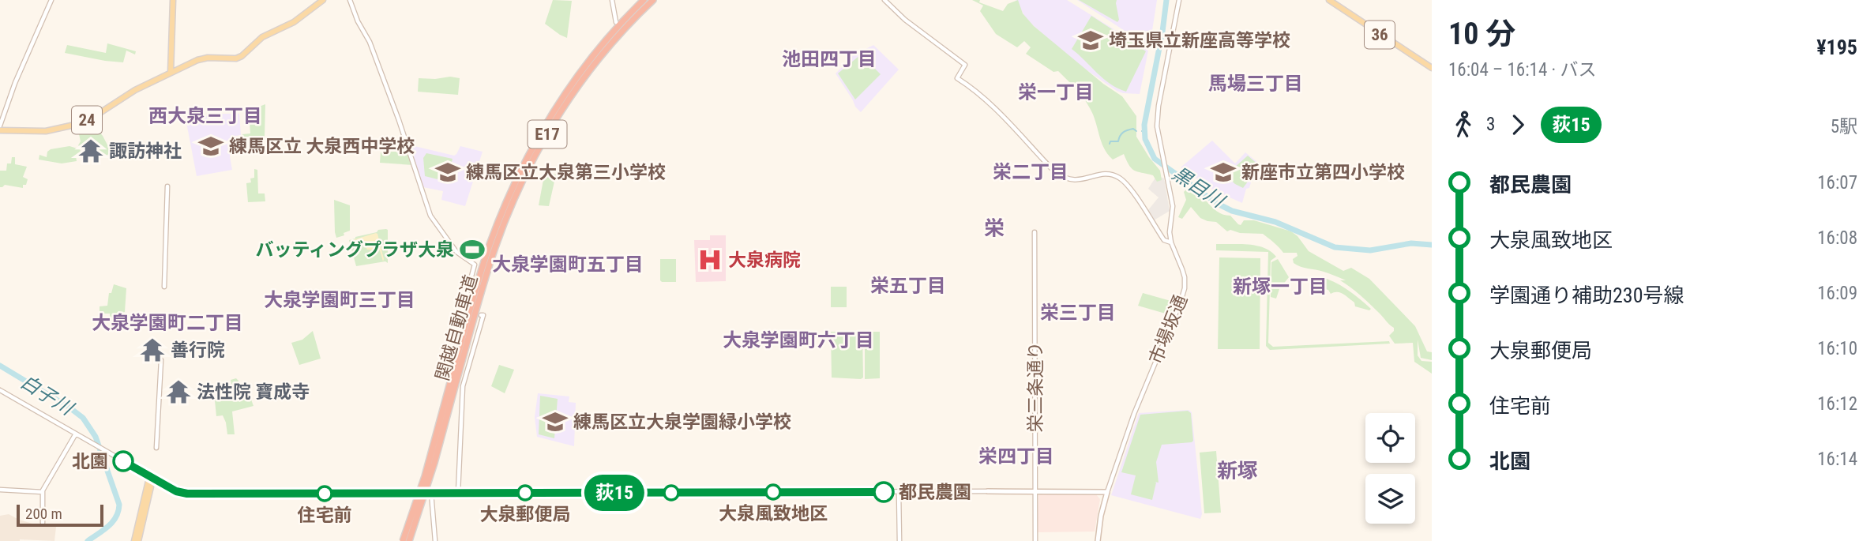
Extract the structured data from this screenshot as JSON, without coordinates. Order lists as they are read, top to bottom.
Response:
{
  "streets": {
    "highway": ["E17", "関越自動車道"],
    "main road": ["36", "24"],
    "street": ["市場坂通", "栄三条通り"]
  },
  "districts": [
    "池田四丁目",
    "馬場三丁目",
    "栄一丁目",
    "西大泉三丁目",
    "栄二丁目",
    "栄",
    "大泉学園町五丁目",
    "栄五丁目",
    "新塚一丁目",
    "大泉学園町三丁目",
    "栄三丁目",
    "大泉学園町二丁目",
    "大泉学園町六丁目",
    "栄四丁目",
    "新塚"
  ],
  "water": ["黒目川", "白子川"],
  "places": {
    "school or university": [
      "埼玉県立新座高等学校",
      "練馬区立 大泉西中学校",
      "練馬区立大泉第三小学校",
      "新座市立第四小学校",
      "練馬区立大泉学園緑小学校"
    ],
    "temple": ["諏訪神社", "善行院", "法性院 寶成寺"],
    "sports": ["バッティングプラザ大泉"],
    "hospital": ["大泉病院"],
    "other": [
      "北園",
      "大泉風致地区",
      "都民農園",
      "大泉郵便局",
      "住宅前"
    ]
  },
  "lines": ["bus line 荻15"],
  "scale_bar": "200 m",
  "page": {
    "on_map": "荻15",
    "heading": ["10 分", "16:04 – 16:14 · バス", "¥195"],
    "legs": ["3", "荻15", "5駅"],
    "list": [
      {
        "name": "都民農園",
        "value": "16:07"
      },
      {
        "name": "大泉風致地区",
        "value": "16:08"
      },
      {
        "name": "学園通り補助230号線",
        "value": "16:09"
      },
      {
        "name": "大泉郵便局",
        "value": "16:10"
      },
      {
        "name": "住宅前",
        "value": "16:12"
      },
      {
        "name": "北園",
        "value": "16:14"
      }
    ],
    "scale": "200 m"
  }
}
